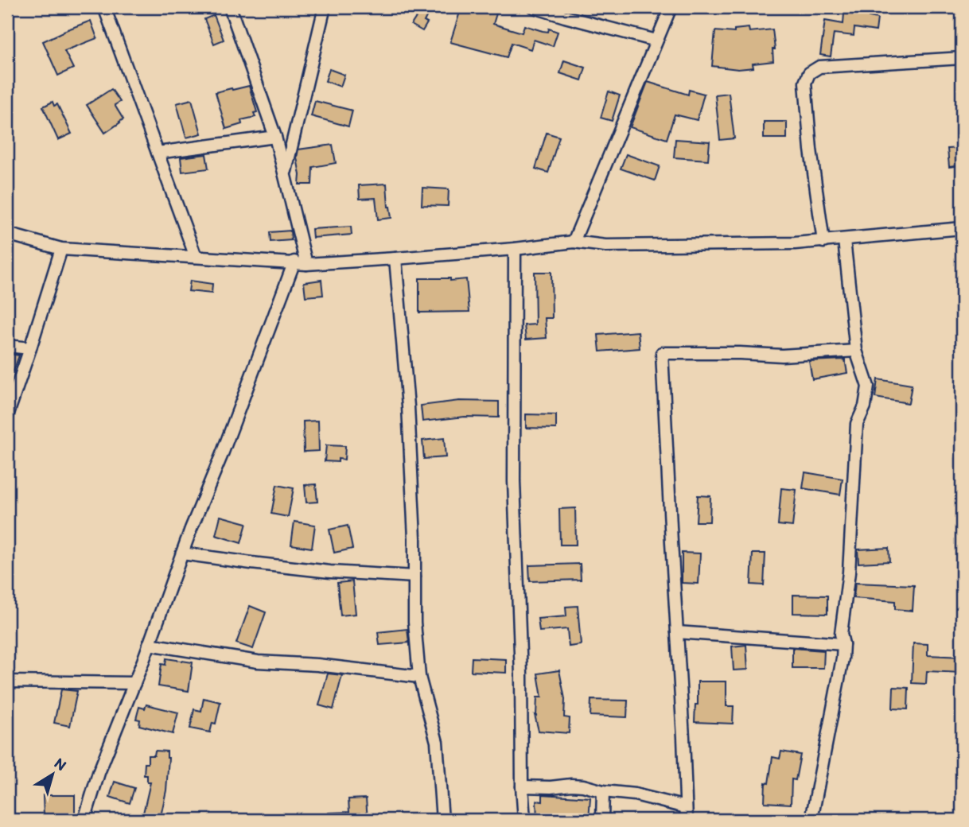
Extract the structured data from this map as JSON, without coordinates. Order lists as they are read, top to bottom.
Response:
{
  "north": "top right"
}
